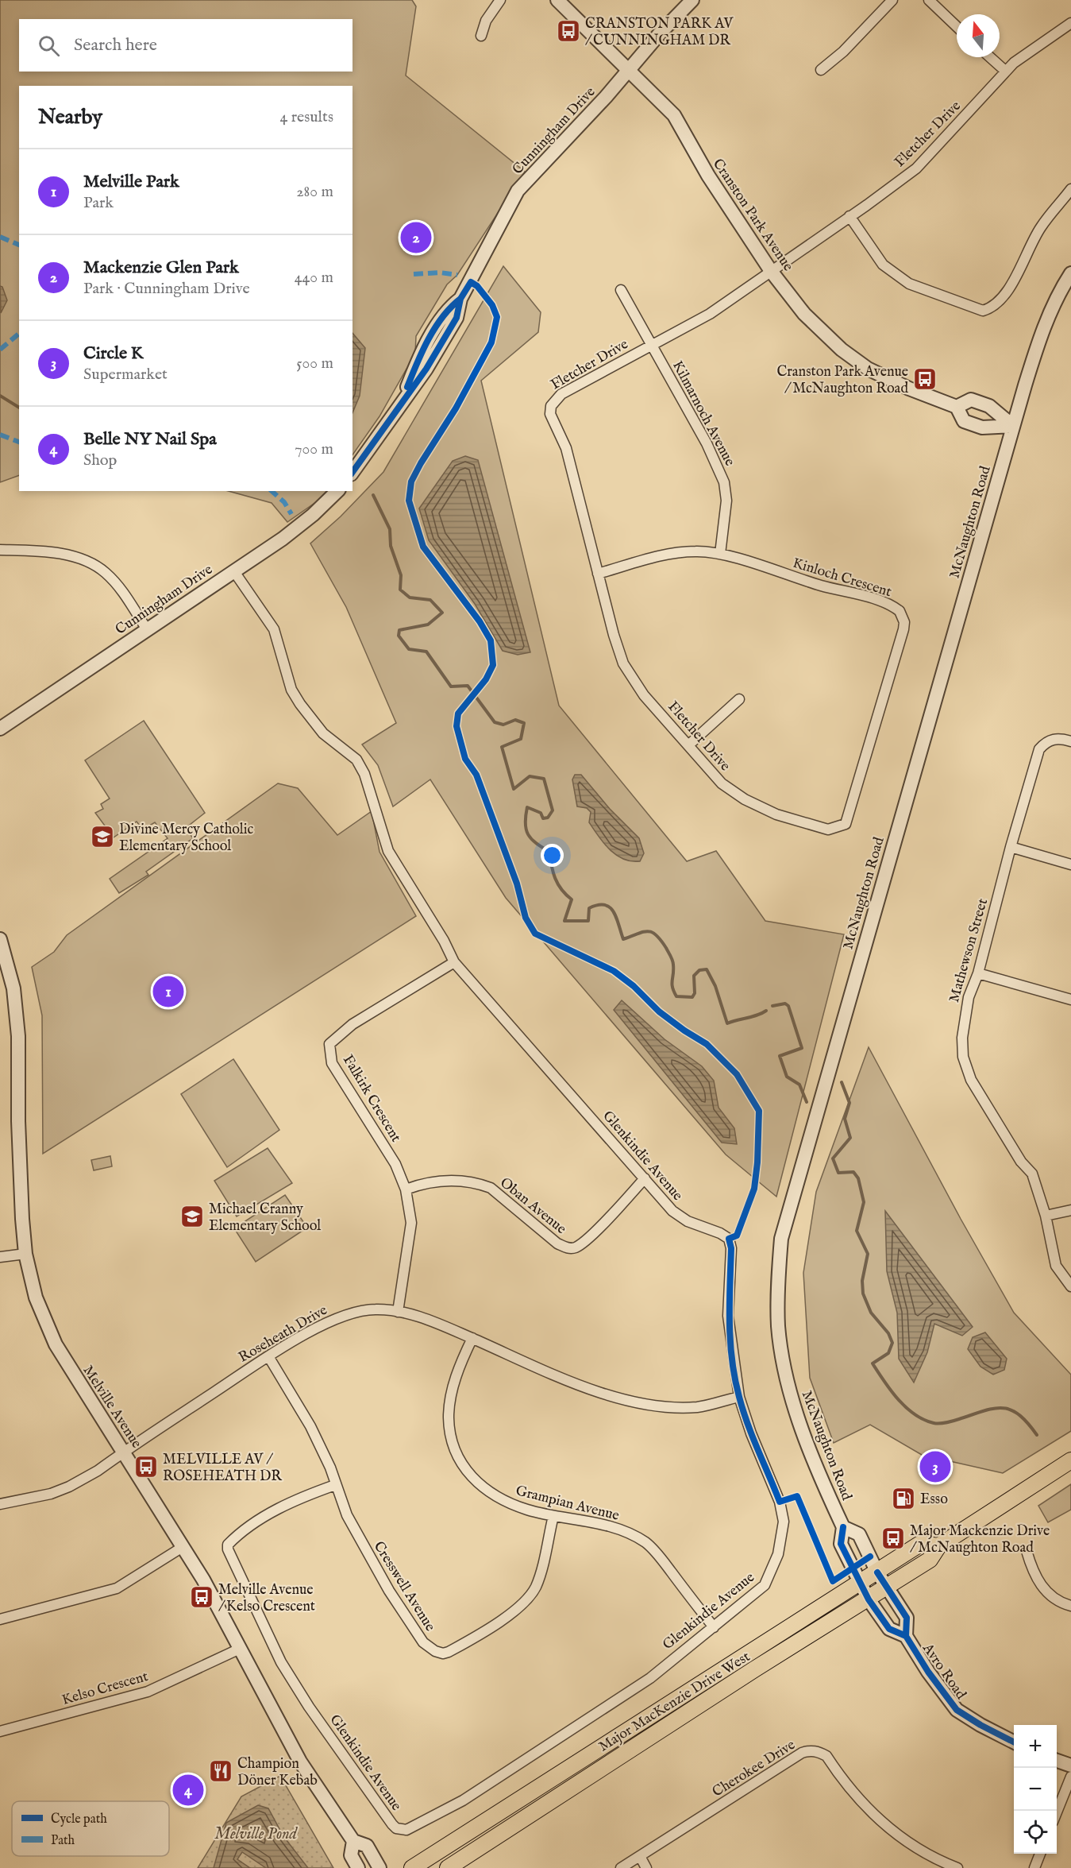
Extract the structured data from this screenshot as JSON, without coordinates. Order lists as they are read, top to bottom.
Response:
{
  "streets": {
    "main road": ["Major MacKenzie Drive West"],
    "street": [
      "Cunningham Drive",
      "Fletcher Drive",
      "Cranston Park Avenue",
      "Kilmarnoch Avenue",
      "McNaughton Road",
      "Kinloch Crescent",
      "Mathewson Street",
      "Falkirk Crescent",
      "Glenkindie Avenue",
      "Oban Avenue",
      "Roseheath Drive",
      "Melville Avenue",
      "Grampian Avenue",
      "Cresswell Avenue",
      "Avro Road",
      "Kelso Crescent",
      "Cherokee Drive"
    ]
  },
  "crossings": [
    ["Cunningham Drive", "Cranston Park Avenue"],
    ["Cunningham Drive", "Glenkindie Avenue"],
    ["Fletcher Drive", "Cranston Park Avenue"],
    ["Fletcher Drive", "Kilmarnoch Avenue"],
    ["Fletcher Drive", "Kinloch Crescent"],
    ["Cranston Park Avenue", "McNaughton Road"],
    ["Kilmarnoch Avenue", "Kinloch Crescent"],
    ["McNaughton Road", "Avro Road"],
    ["McNaughton Road", "Major MacKenzie Drive West"],
    ["Falkirk Crescent", "Glenkindie Avenue"],
    ["Falkirk Crescent", "Oban Avenue"],
    ["Falkirk Crescent", "Roseheath Drive"],
    ["Glenkindie Avenue", "Oban Avenue"],
    ["Glenkindie Avenue", "Roseheath Drive"],
    ["Glenkindie Avenue", "Grampian Avenue"],
    ["Glenkindie Avenue", "Cresswell Avenue"],
    ["Roseheath Drive", "Melville Avenue"],
    ["Roseheath Drive", "Grampian Avenue"],
    ["Roseheath Drive", "Cresswell Avenue"],
    ["Melville Avenue", "Kelso Crescent"],
    ["Grampian Avenue", "Cresswell Avenue"],
    ["Avro Road", "Major MacKenzie Drive West"]
  ],
  "water": ["Melville Pond"],
  "places": {
    "bus stop": [
      "CRANSTON PARK AV / CUNNINGHAM DR",
      "Cranston Park Avenue / McNaughton Road",
      "MELVILLE AV / ROSEHEATH DR",
      "Major Mackenzie Drive / McNaughton Road",
      "Melville Avenue / Kelso Crescent"
    ],
    "school or university": ["Divine Mercy Catholic Elementary School", "Michael Cranny Elementary School"],
    "fuel station": ["Esso"],
    "restaurant": ["Champion Döner Kebab"]
  },
  "legend": ["Cycle path", "Path"],
  "north": "top",
  "page": {
    "search": "Search here",
    "heading": ["Nearby", "4 results"],
    "list": [
      {
        "mark": "1",
        "name": "Melville Park",
        "note": "Park",
        "value": "280 m"
      },
      {
        "mark": "2",
        "name": "Mackenzie Glen Park",
        "note": "Park · Cunningham Drive",
        "value": "440 m"
      },
      {
        "mark": "3",
        "name": "Circle K",
        "note": "Supermarket",
        "value": "500 m"
      },
      {
        "mark": "4",
        "name": "Belle NY Nail Spa",
        "note": "Shop",
        "value": "700 m"
      }
    ],
    "pins": [
      "2",
      "1",
      "3",
      "4"
    ],
    "map_buttons": ["+", "−"]
  }
}
